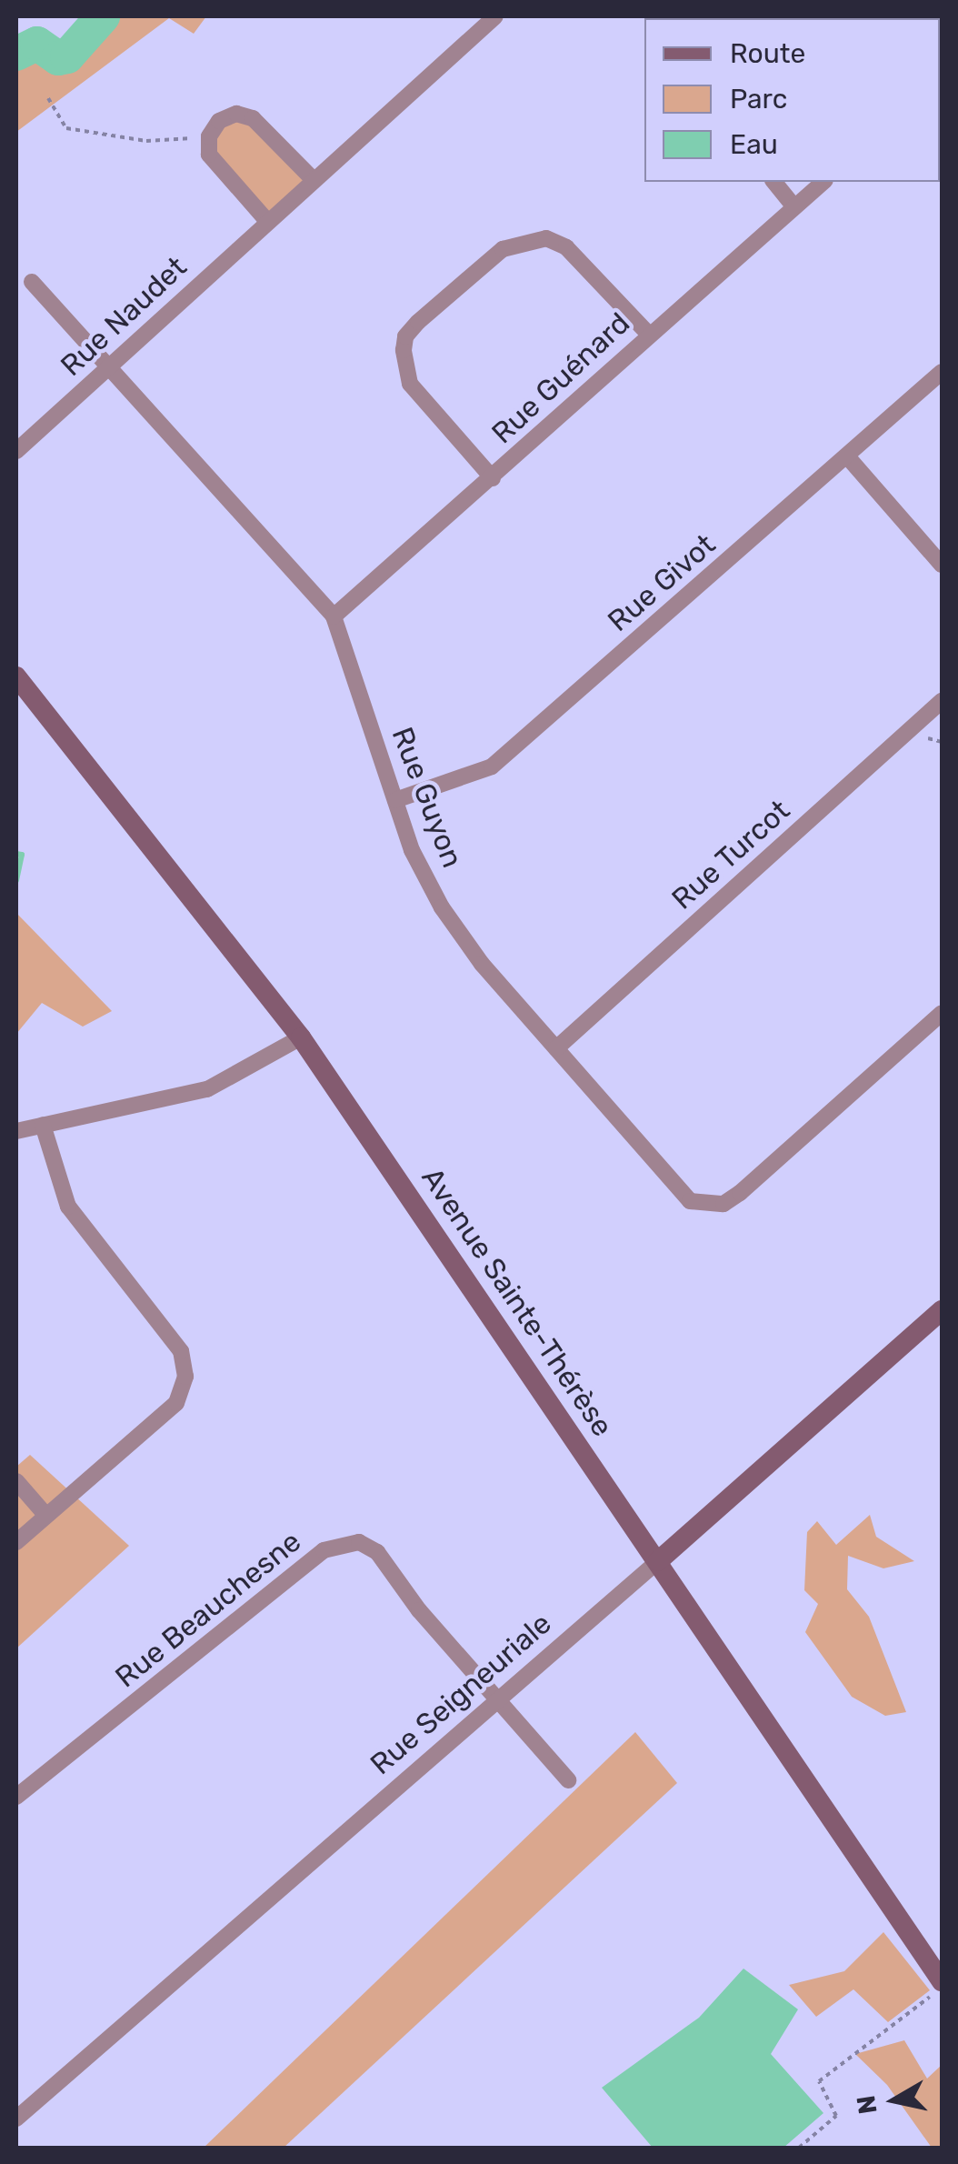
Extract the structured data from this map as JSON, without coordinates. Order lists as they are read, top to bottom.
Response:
{
  "streets": {
    "street": [
      "Rue Naudet",
      "Rue Guénard",
      "Rue Givot",
      "Rue Guyon",
      "Rue Turcot",
      "Avenue Sainte-Thérèse",
      "Rue Beauchesne",
      "Rue Seigneuriale"
    ]
  },
  "crossings": [
    ["Rue Naudet", "Rue Guyon"],
    ["Rue Guénard", "Rue Guyon"],
    ["Rue Givot", "Rue Guyon"],
    ["Rue Guyon", "Rue Turcot"],
    ["Avenue Sainte-Thérèse", "Rue Seigneuriale"],
    ["Rue Beauchesne", "Rue Seigneuriale"]
  ],
  "legend": ["Route", "Parc", "Eau"],
  "north": "left"
}
